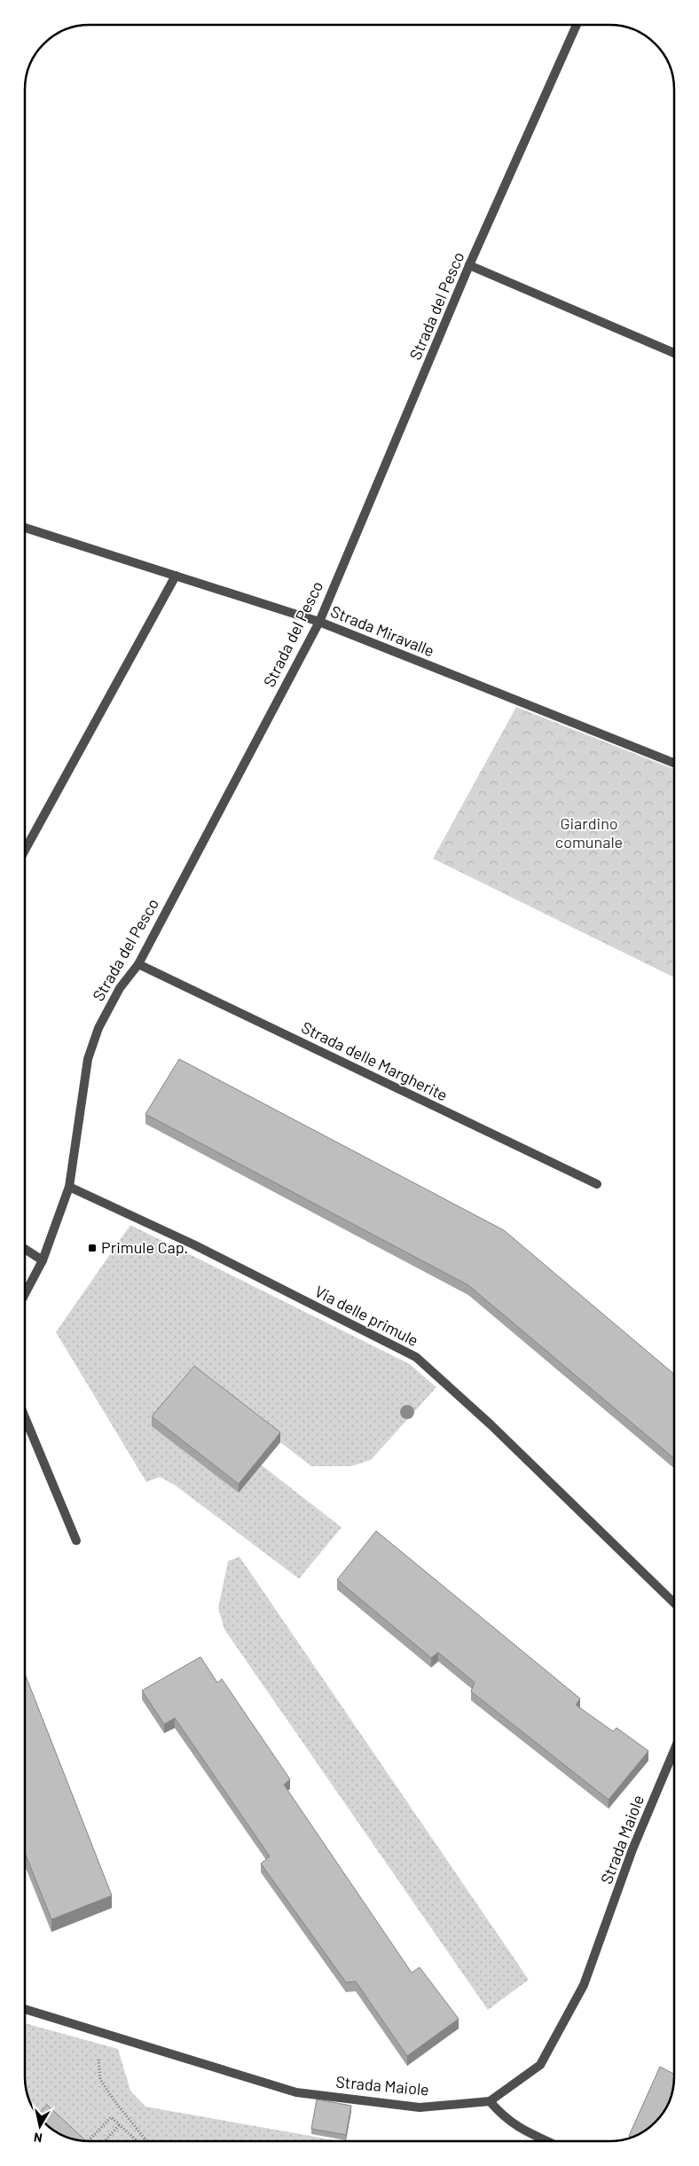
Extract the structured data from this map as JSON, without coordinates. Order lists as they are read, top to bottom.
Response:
{
  "streets": {
    "street": [
      "Strada del Pesco",
      "Strada Miravalle",
      "Strada delle Margherite",
      "Via delle primule",
      "Strada Maiole"
    ]
  },
  "crossings": [
    ["Strada del Pesco", "Strada Miravalle"],
    ["Strada del Pesco", "Strada delle Margherite"],
    ["Strada del Pesco", "Via delle primule"]
  ],
  "parks": ["Giardino comunale"],
  "places": {
    "transit": ["Primule Cap."]
  },
  "north": "bottom"
}
